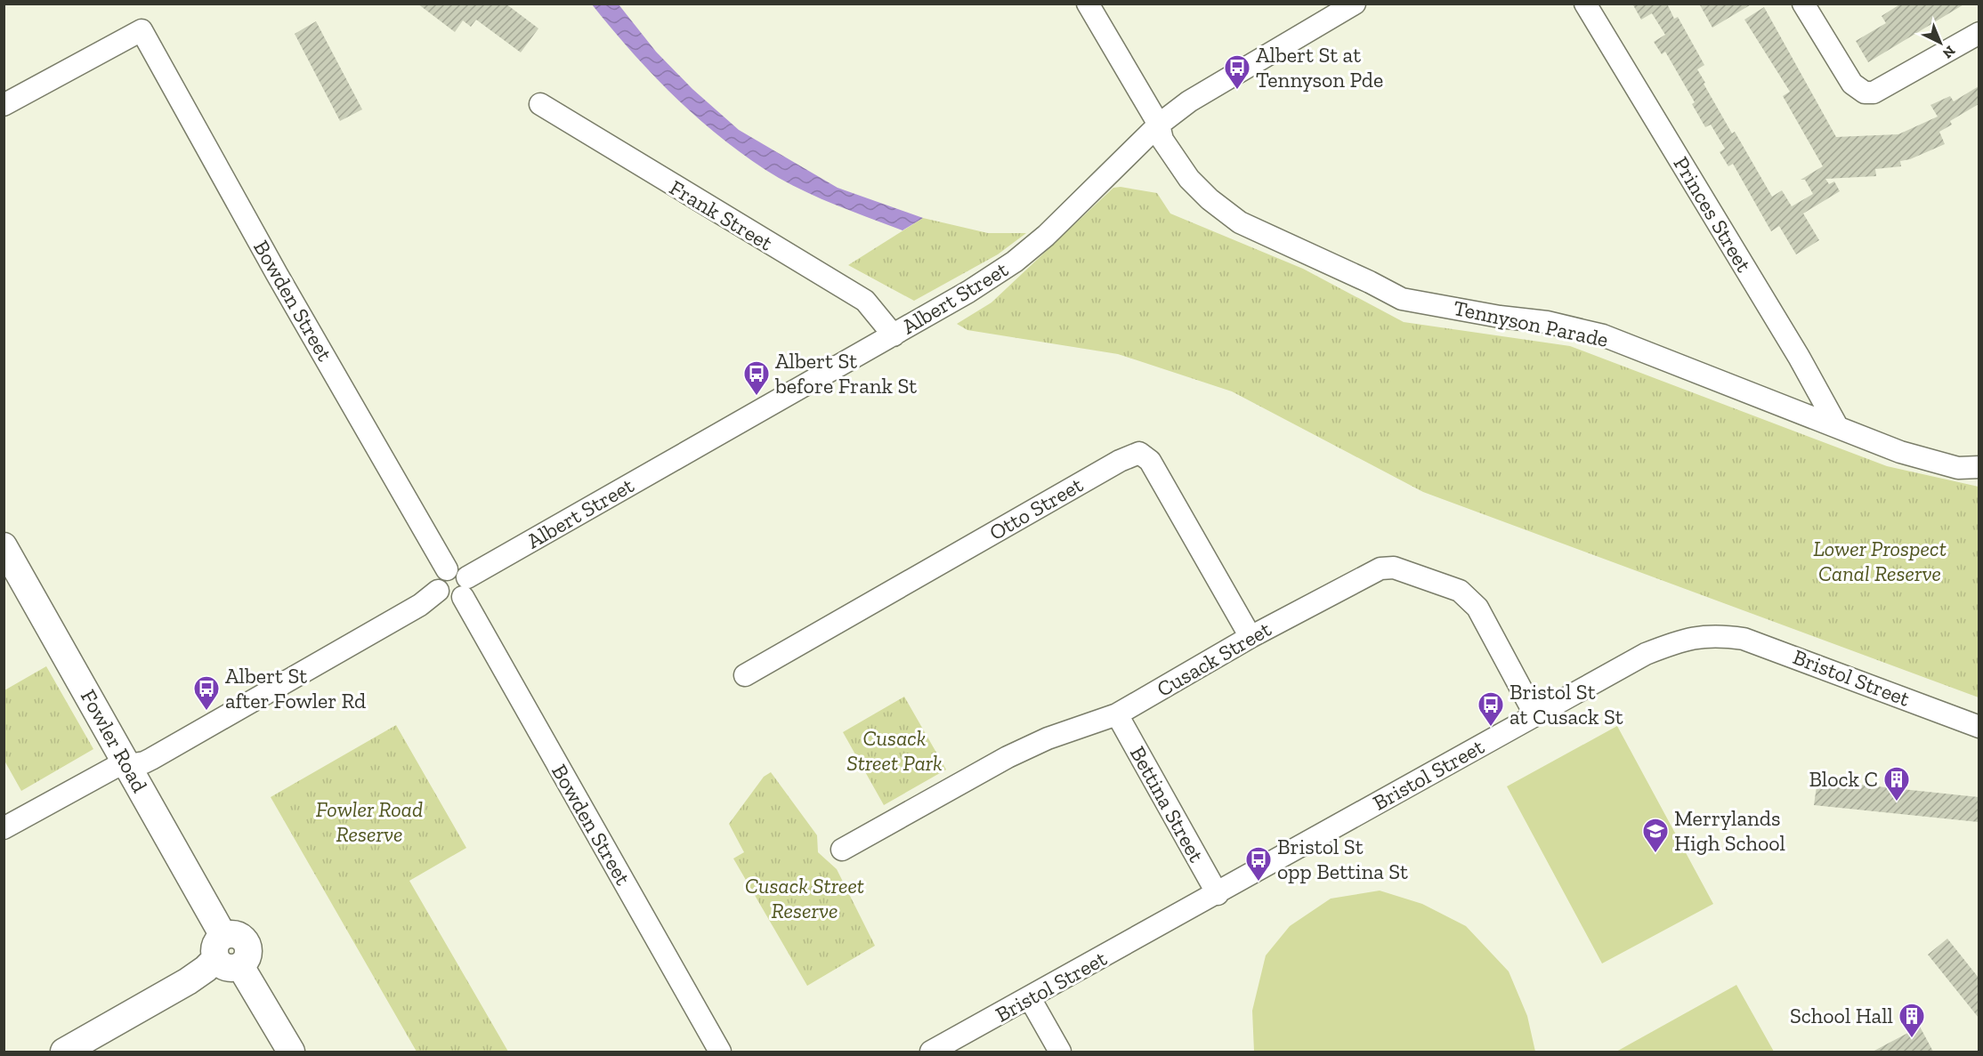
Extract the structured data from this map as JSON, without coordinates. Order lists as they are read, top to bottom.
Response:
{
  "streets": {
    "main road": ["Fowler Road"],
    "street": [
      "Princes Street",
      "Frank Street",
      "Albert Street",
      "Bowden Street",
      "Tennyson Parade",
      "Otto Street",
      "Cusack Street",
      "Bristol Street",
      "Bettina Street"
    ]
  },
  "crossings": [
    ["Princes Street", "Tennyson Parade"],
    ["Frank Street", "Albert Street"],
    ["Albert Street", "Bowden Street"],
    ["Albert Street", "Tennyson Parade"],
    ["Otto Street", "Cusack Street"],
    ["Cusack Street", "Bristol Street"],
    ["Cusack Street", "Bettina Street"],
    ["Bristol Street", "Bettina Street"]
  ],
  "parks": [
    "Lower Prospect Canal Reserve",
    "Cusack Street Park",
    "Fowler Road Reserve",
    "Cusack Street Reserve"
  ],
  "places": {
    "bus stop": [
      "Albert St at Tennyson Pde",
      "Albert St before Frank St",
      "Albert St after Fowler Rd",
      "Bristol St at Cusack St",
      "Bristol St opp Bettina St"
    ],
    "building": ["Block C", "School Hall"],
    "school or university": ["Merrylands High School"]
  },
  "north": "bottom right"
}
